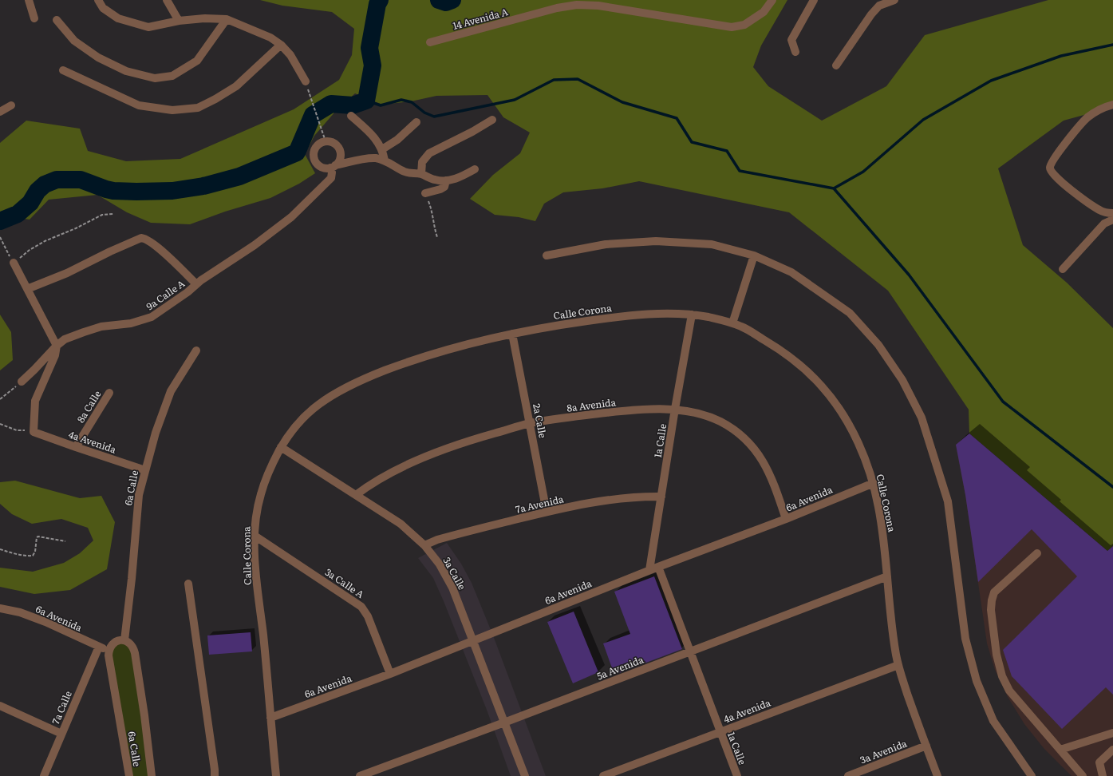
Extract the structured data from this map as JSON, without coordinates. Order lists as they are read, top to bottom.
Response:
{
  "streets": {
    "street": [
      "14 Avenida A",
      "9a Calle A",
      "Calle Corona",
      "8a Avenida",
      "8a Calle",
      "2a Calle",
      "1a Calle",
      "4a Avenida",
      "6a Calle",
      "6a Avenida",
      "7a Avenida",
      "3a Calle",
      "3a Calle A",
      "5a Avenida",
      "7a Calle",
      "3a Avenida"
    ]
  },
  "crossings": [
    ["Calle Corona", "2a Calle"],
    ["Calle Corona", "1a Calle"],
    ["Calle Corona", "4a Avenida"],
    ["Calle Corona", "6a Avenida"],
    ["Calle Corona", "3a Calle"],
    ["Calle Corona", "3a Calle A"],
    ["Calle Corona", "5a Avenida"],
    ["Calle Corona", "3a Avenida"],
    ["8a Avenida", "2a Calle"],
    ["8a Avenida", "1a Calle"],
    ["8a Avenida", "6a Avenida"],
    ["8a Avenida", "3a Calle"],
    ["8a Calle", "4a Avenida"],
    ["2a Calle", "7a Avenida"],
    ["1a Calle", "4a Avenida"],
    ["1a Calle", "6a Avenida"],
    ["1a Calle", "7a Avenida"],
    ["1a Calle", "5a Avenida"],
    ["4a Avenida", "6a Calle"],
    ["6a Calle", "6a Avenida"],
    ["6a Avenida", "3a Calle"],
    ["6a Avenida", "3a Calle A"],
    ["6a Avenida", "7a Calle"],
    ["7a Avenida", "3a Calle"],
    ["3a Calle", "5a Avenida"]
  ]
}
